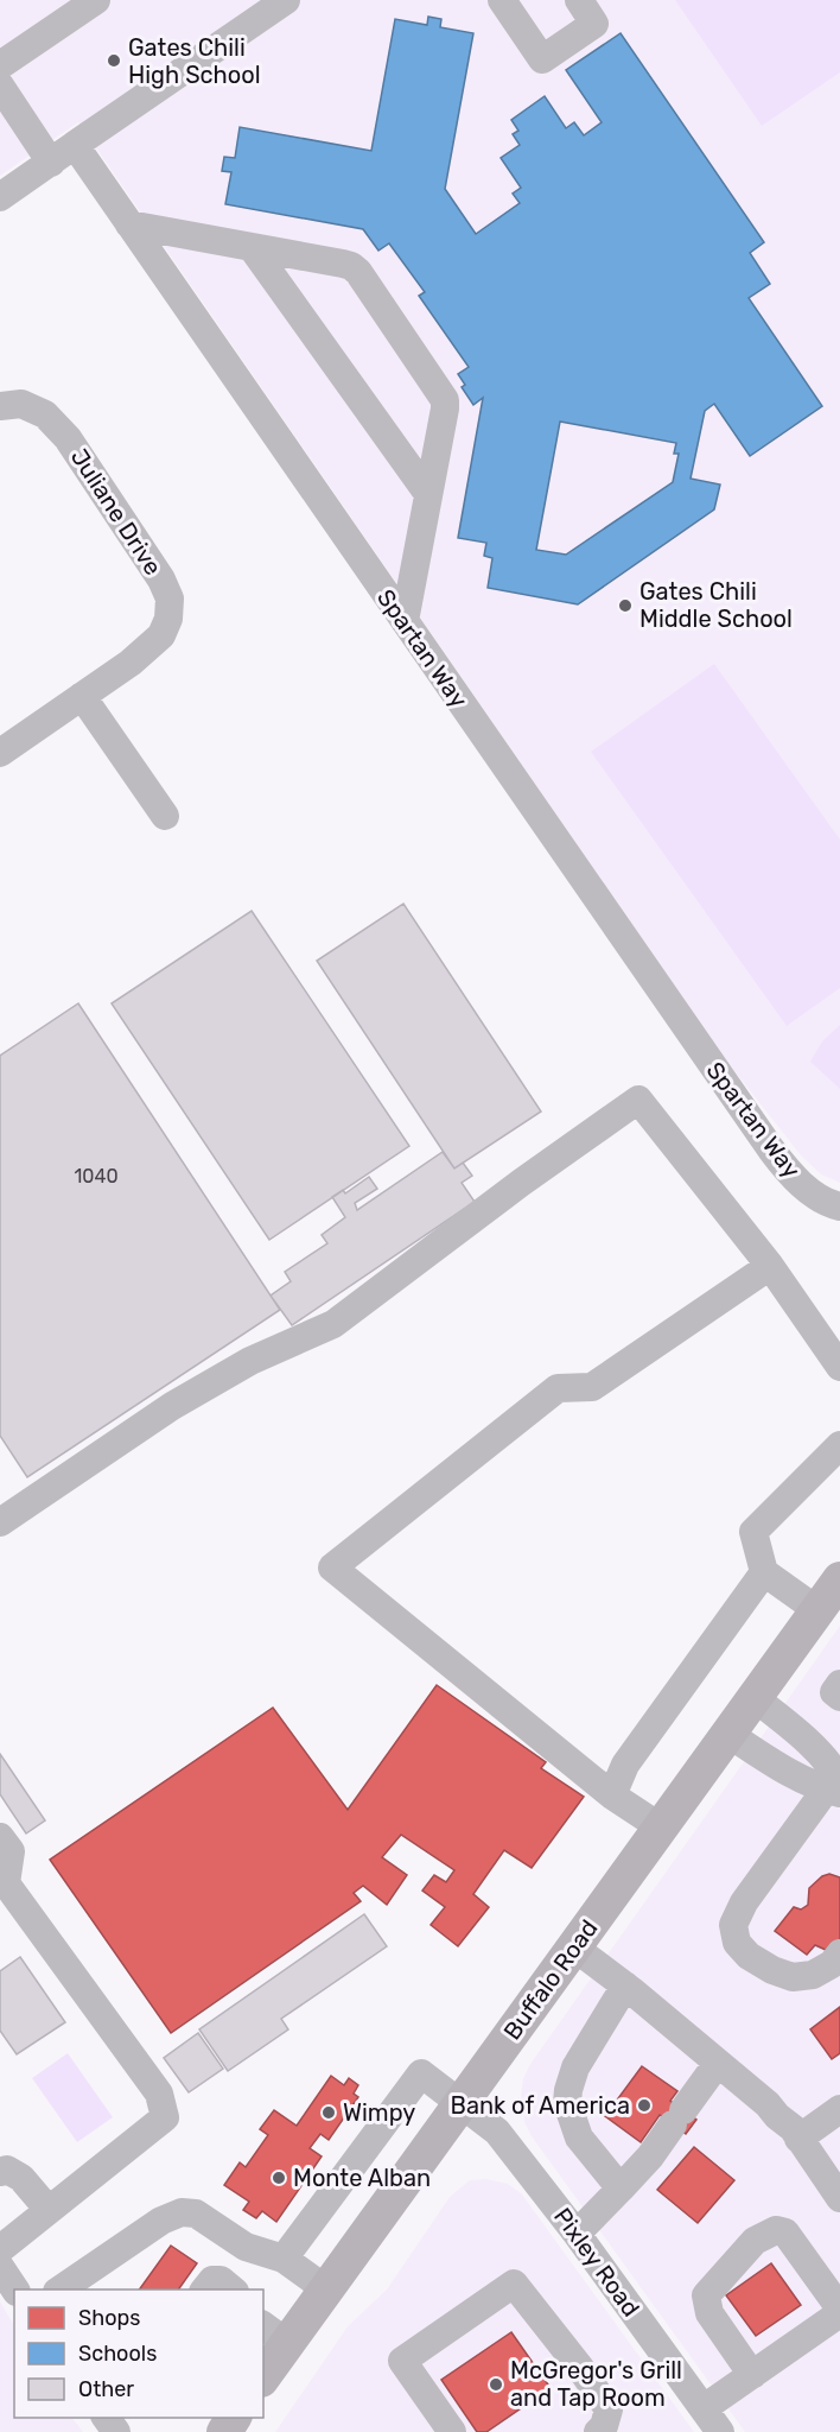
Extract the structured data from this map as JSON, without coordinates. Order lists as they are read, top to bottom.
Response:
{
  "streets": {
    "main road": ["Buffalo Road"],
    "street": ["Juliane Drive", "Spartan Way", "Pixley Road"]
  },
  "crossings": [
    ["Buffalo Road", "Pixley Road"]
  ],
  "places": [
    "Gates Chili High School",
    "Gates Chili Middle School",
    "Bank of America",
    "Wimpy",
    "Monte Alban",
    "McGregor's Grill and Tap Room"
  ],
  "house_numbers": ["1040"],
  "legend": ["Shops", "Schools", "Other"]
}
